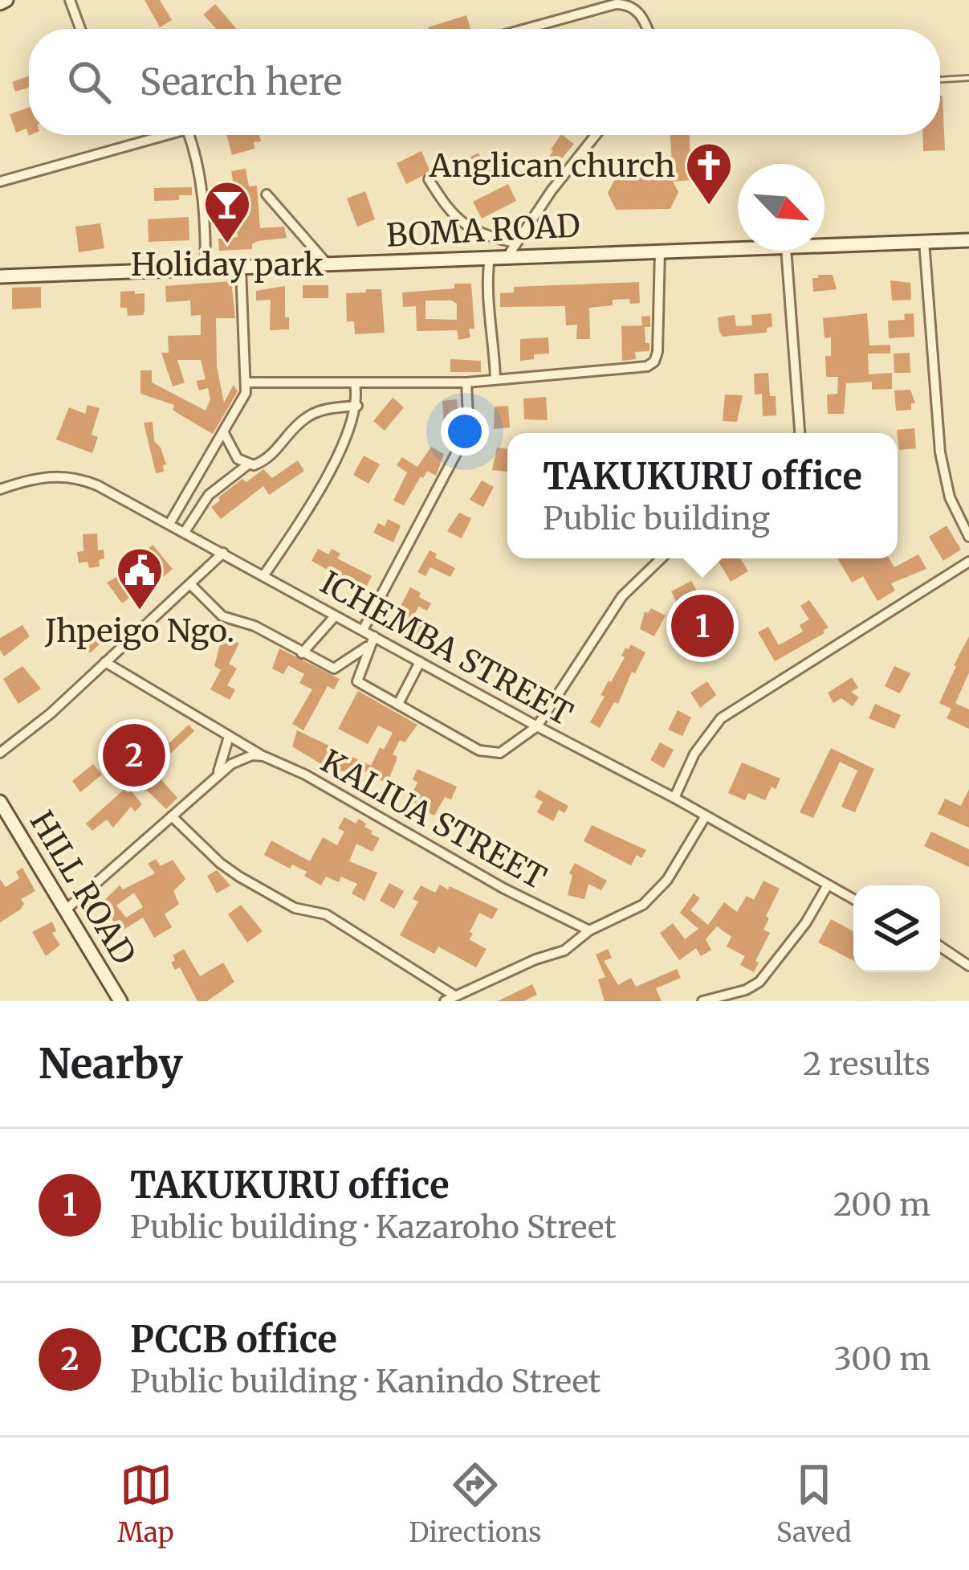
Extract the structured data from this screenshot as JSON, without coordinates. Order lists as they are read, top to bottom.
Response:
{
  "streets": {
    "main road": ["BOMA ROAD", "HILL ROAD"],
    "street": ["ICHEMBA STREET", "KALIUA STREET"]
  },
  "places": {
    "church": ["Anglican church"],
    "bar": ["Holiday park"],
    "public building": ["Jhpeigo Ngo."]
  },
  "north": "bottom right",
  "page": {
    "search": "Search here",
    "popup": ["TAKUKURU office", "Public building"],
    "pins": ["1", "2"],
    "heading": ["Nearby", "2 results"],
    "list": [
      {
        "mark": "1",
        "name": "TAKUKURU office",
        "note": "Public building · Kazaroho Street",
        "value": "200 m"
      },
      {
        "mark": "2",
        "name": "PCCB office",
        "note": "Public building · Kanindo Street",
        "value": "300 m"
      }
    ],
    "nav": ["Map", "Directions", "Saved"]
  }
}
